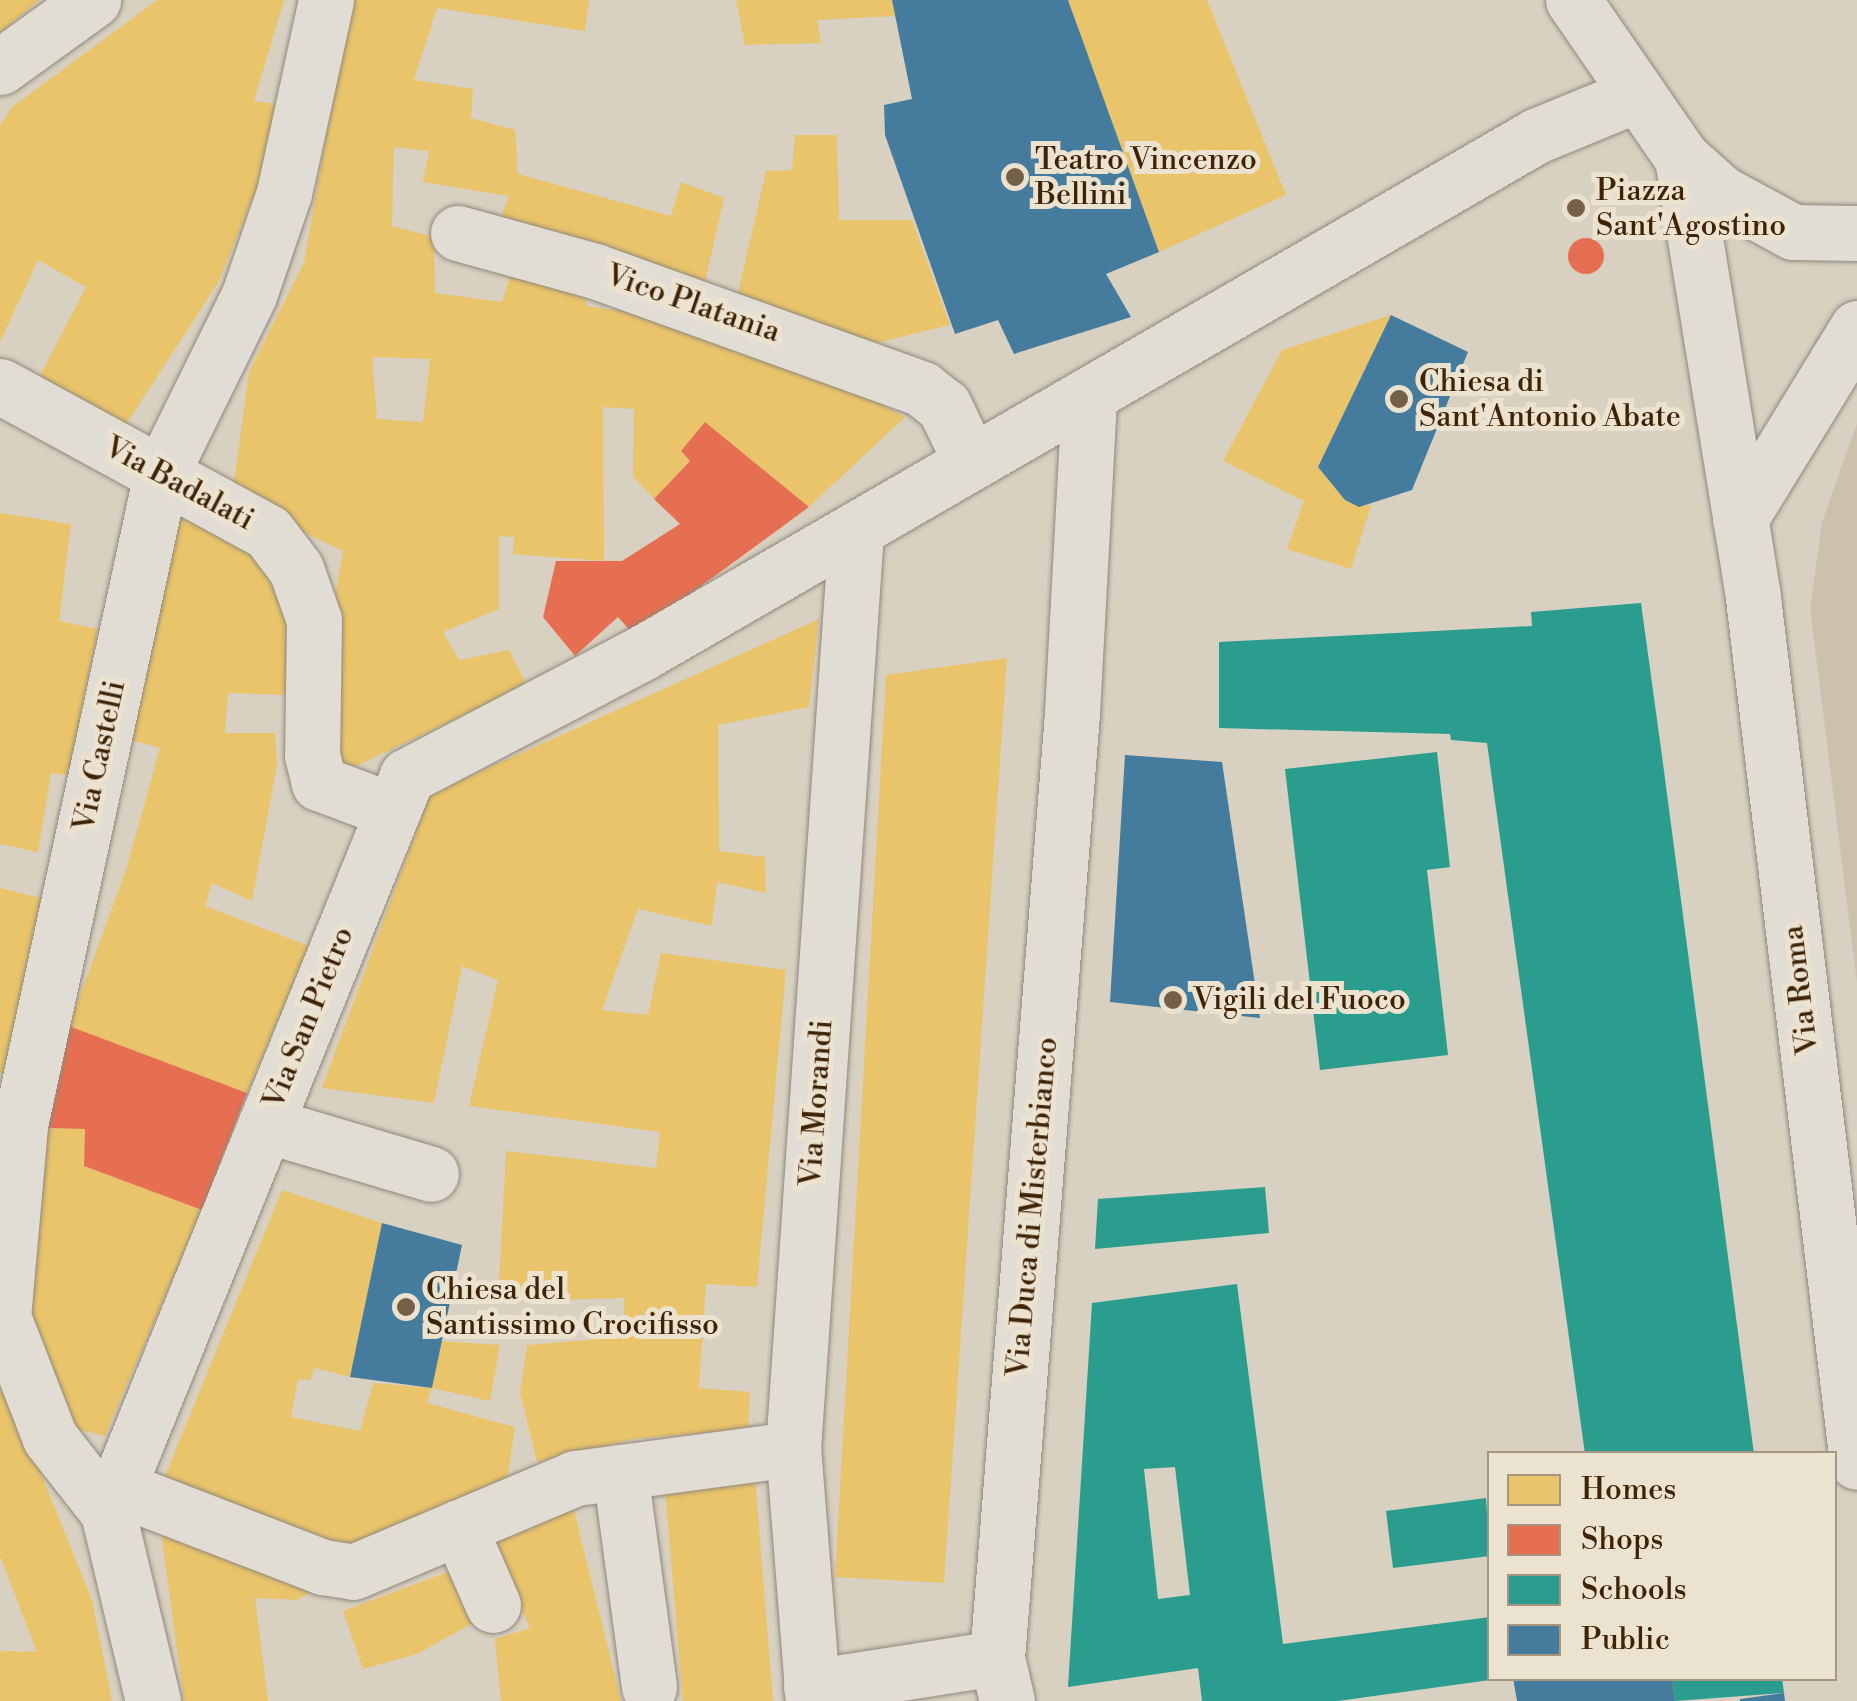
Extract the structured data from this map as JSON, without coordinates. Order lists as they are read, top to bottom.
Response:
{
  "streets": {
    "street": [
      "Vico Platania",
      "Via Badalati",
      "Via Castelli",
      "Via Roma",
      "Via San Pietro",
      "Via Morandi",
      "Via Duca di Misterbianco"
    ]
  },
  "crossings": [
    ["Vico Platania", "Via San Pietro"],
    ["Via Badalati", "Via Castelli"],
    ["Via Badalati", "Via San Pietro"],
    ["Via Castelli", "Via San Pietro"],
    ["Via San Pietro", "Via Morandi"],
    ["Via San Pietro", "Via Duca di Misterbianco"]
  ],
  "places": [
    "Teatro Vincenzo Bellini",
    "Piazza Sant'Agostino",
    "Chiesa di Sant'Antonio Abate",
    "Vigili del Fuoco",
    "Chiesa del Santissimo Crocifisso"
  ],
  "legend": [
    "Homes",
    "Shops",
    "Schools",
    "Public"
  ]
}
